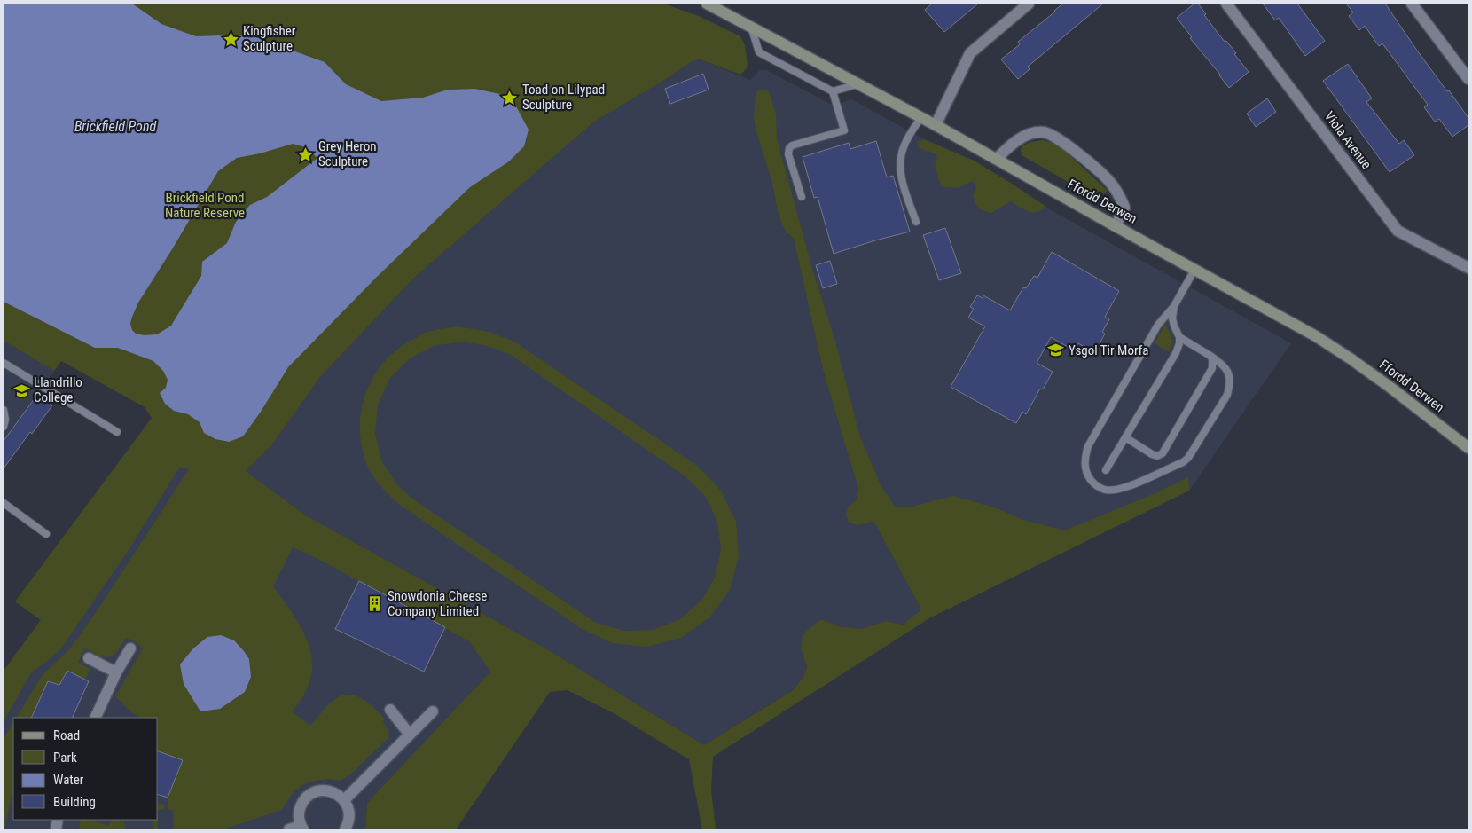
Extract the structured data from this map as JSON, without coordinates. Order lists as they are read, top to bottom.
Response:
{
  "streets": {
    "street": ["Viola Avenue", "Ffordd Derwen"]
  },
  "water": ["Brickfield Pond"],
  "parks": ["Brickfield Pond Nature Reserve"],
  "places": {
    "place": ["Kingfisher Sculpture", "Toad on Lilypad Sculpture", "Grey Heron Sculpture"],
    "school or university": ["Ysgol Tir Morfa", "Llandrillo College"],
    "building": ["Snowdonia Cheese Company Limited"]
  },
  "legend": [
    "Road",
    "Park",
    "Water",
    "Building"
  ]
}
